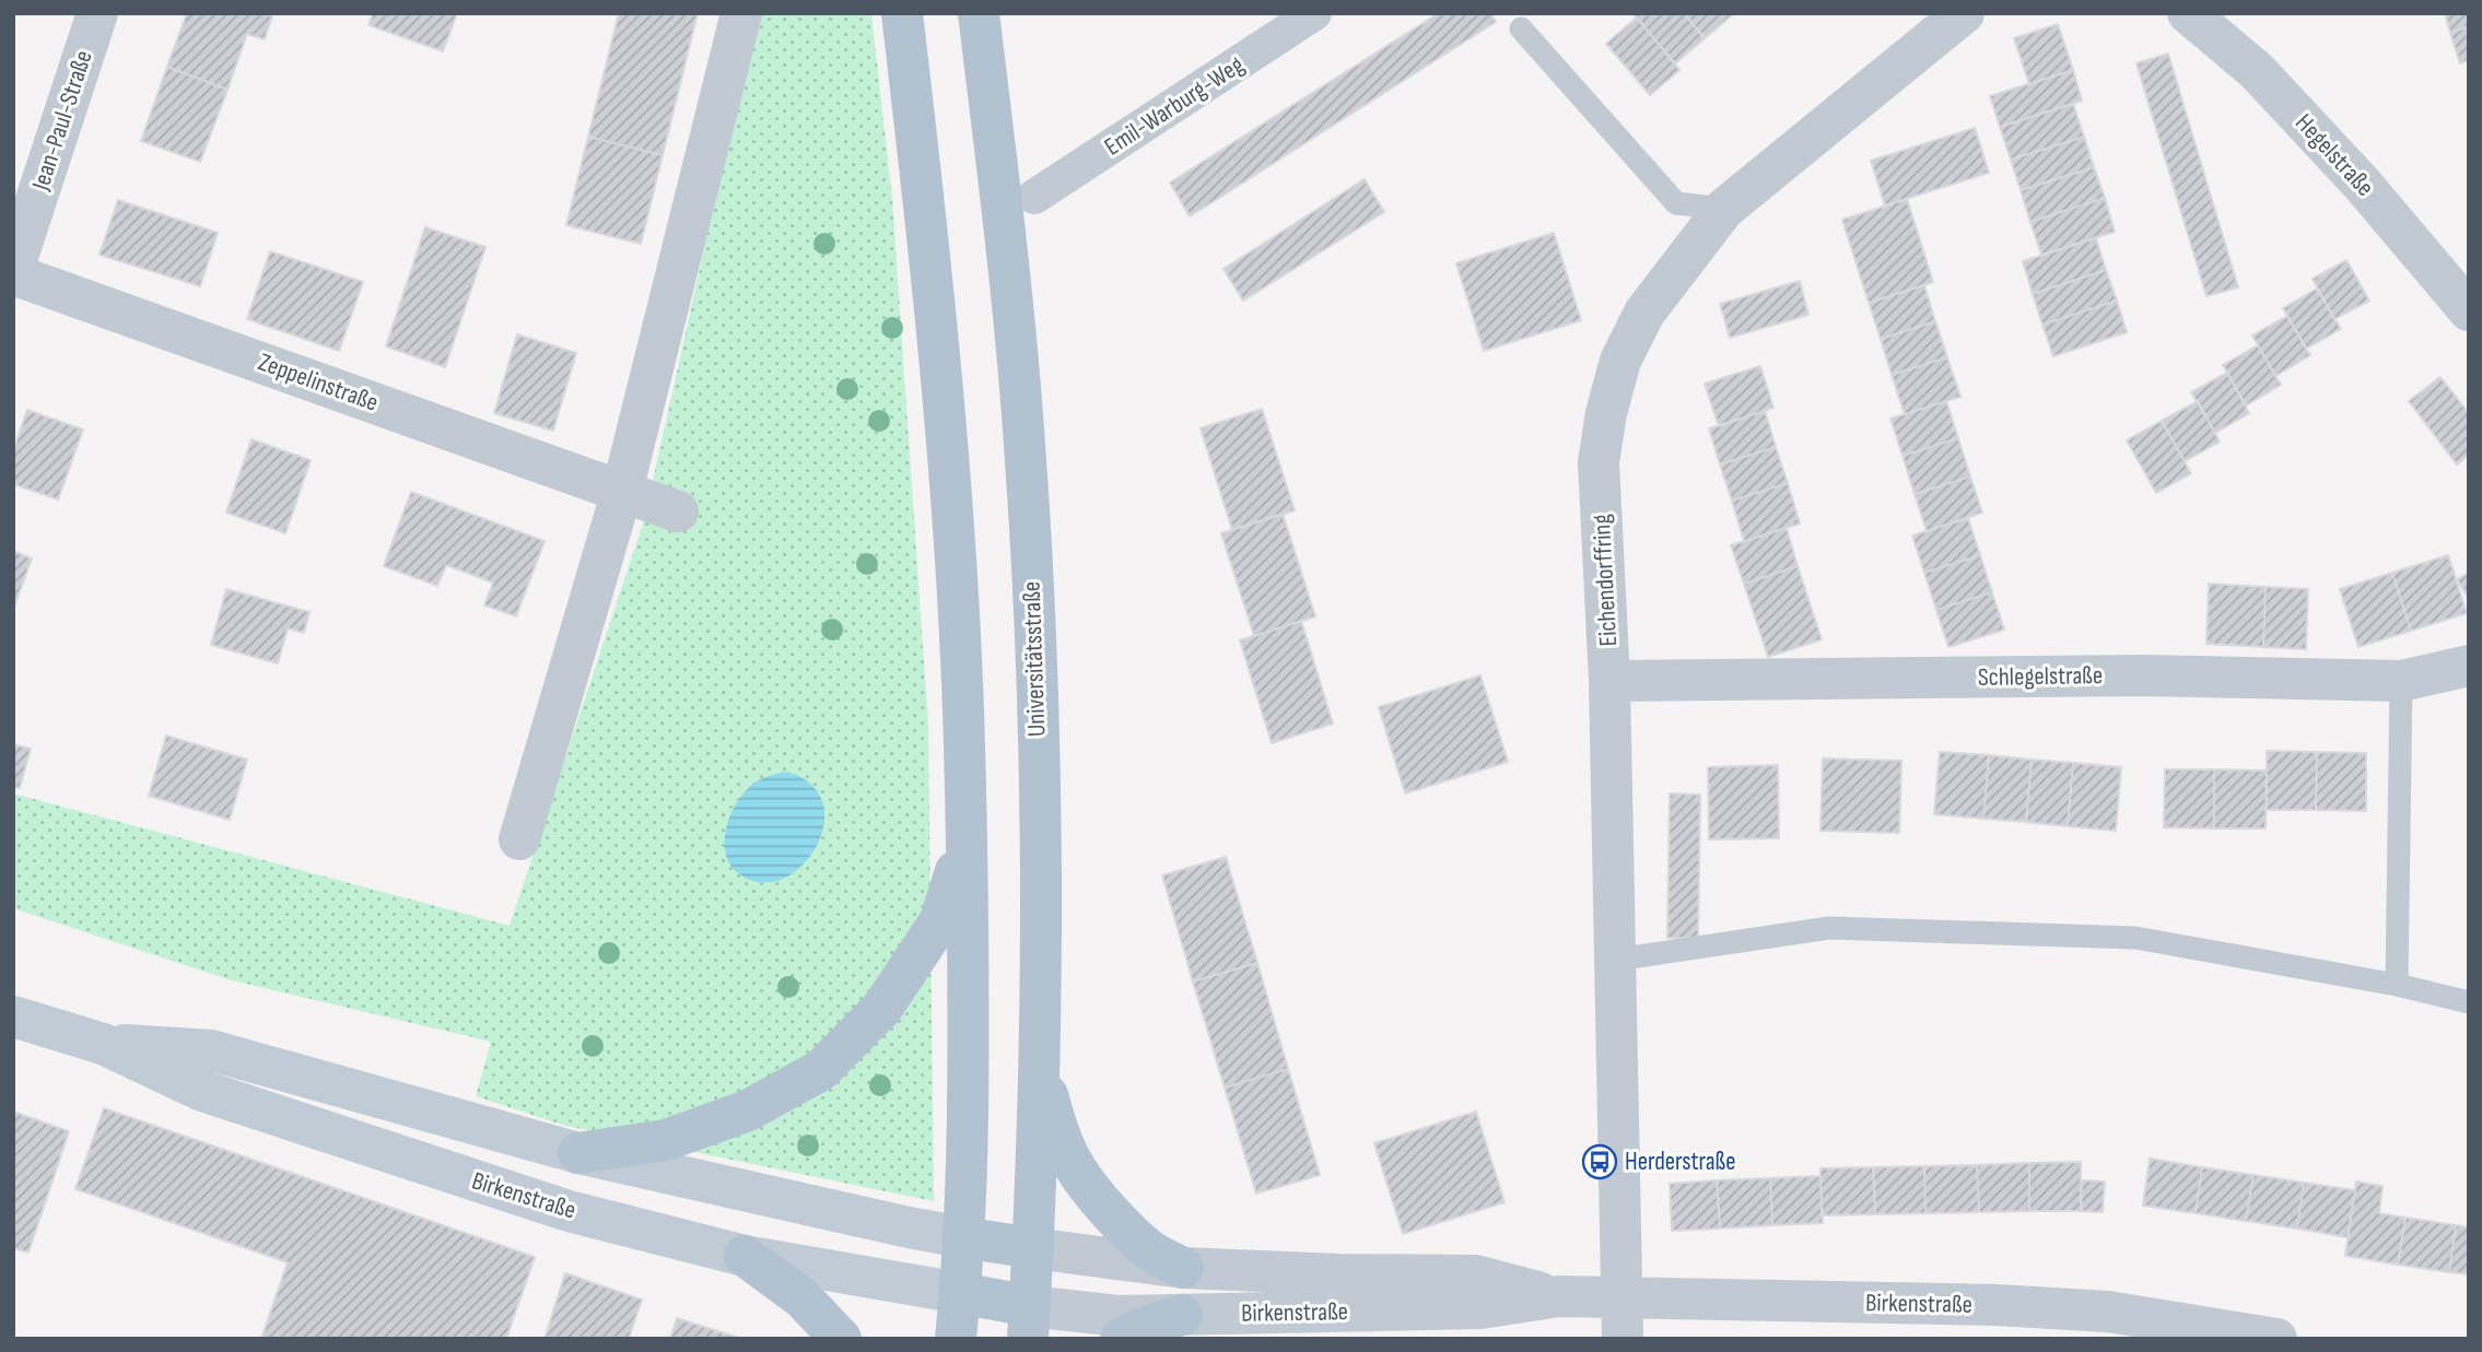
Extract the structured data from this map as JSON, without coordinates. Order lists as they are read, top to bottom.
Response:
{
  "streets": {
    "main road": ["Universitätsstraße", "Birkenstraße"],
    "street": [
      "Emil-Warburg-Weg",
      "Jean-Paul-Straße",
      "Hegelstraße",
      "Zeppelinstraße",
      "Eichendorffring",
      "Schlegelstraße"
    ]
  },
  "crossings": [
    ["Jean-Paul-Straße", "Zeppelinstraße"],
    ["Eichendorffring", "Schlegelstraße"],
    ["Eichendorffring", "Birkenstraße"],
    ["Universitätsstraße", "Birkenstraße"]
  ],
  "places": {
    "bus stop": ["Herderstraße"]
  }
}
